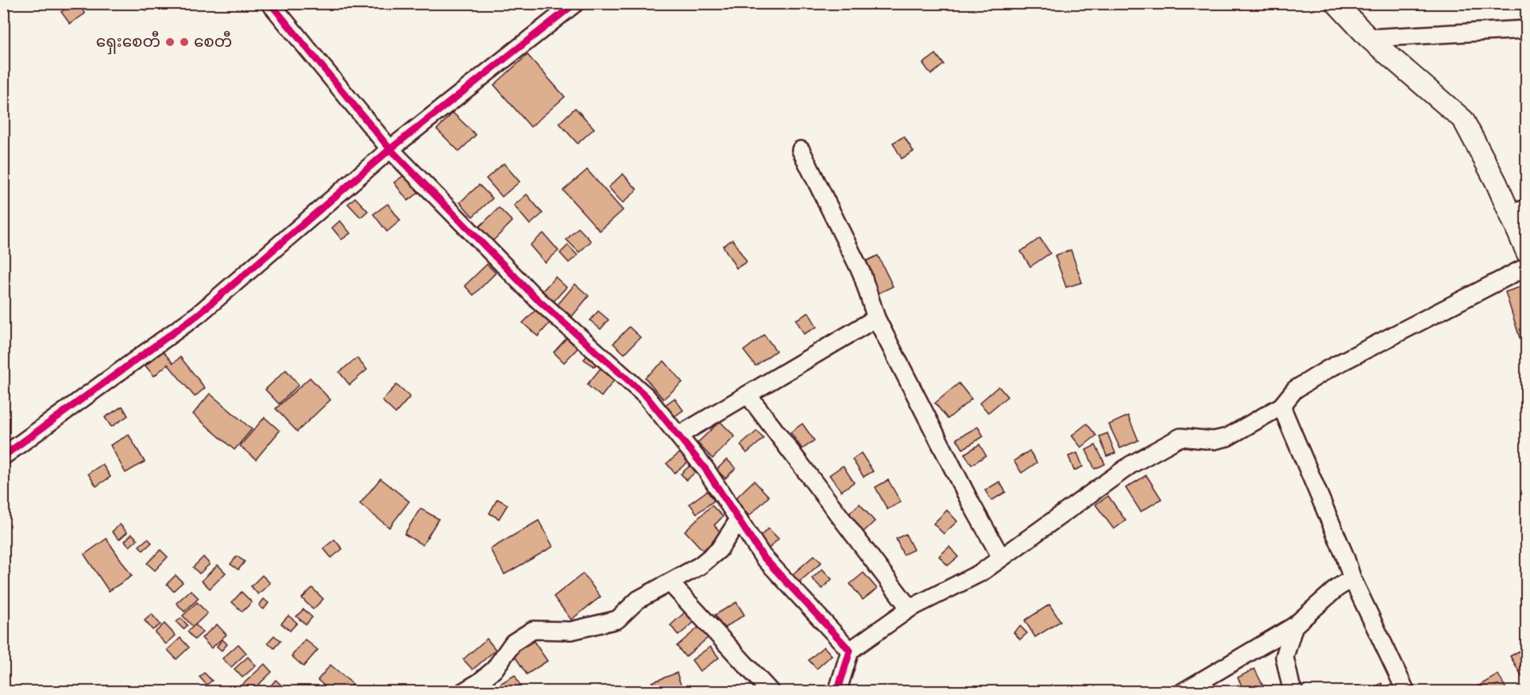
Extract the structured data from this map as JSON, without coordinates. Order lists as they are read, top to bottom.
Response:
{
  "places": ["ရှေးစေတီ", "စေတီ"]
}
